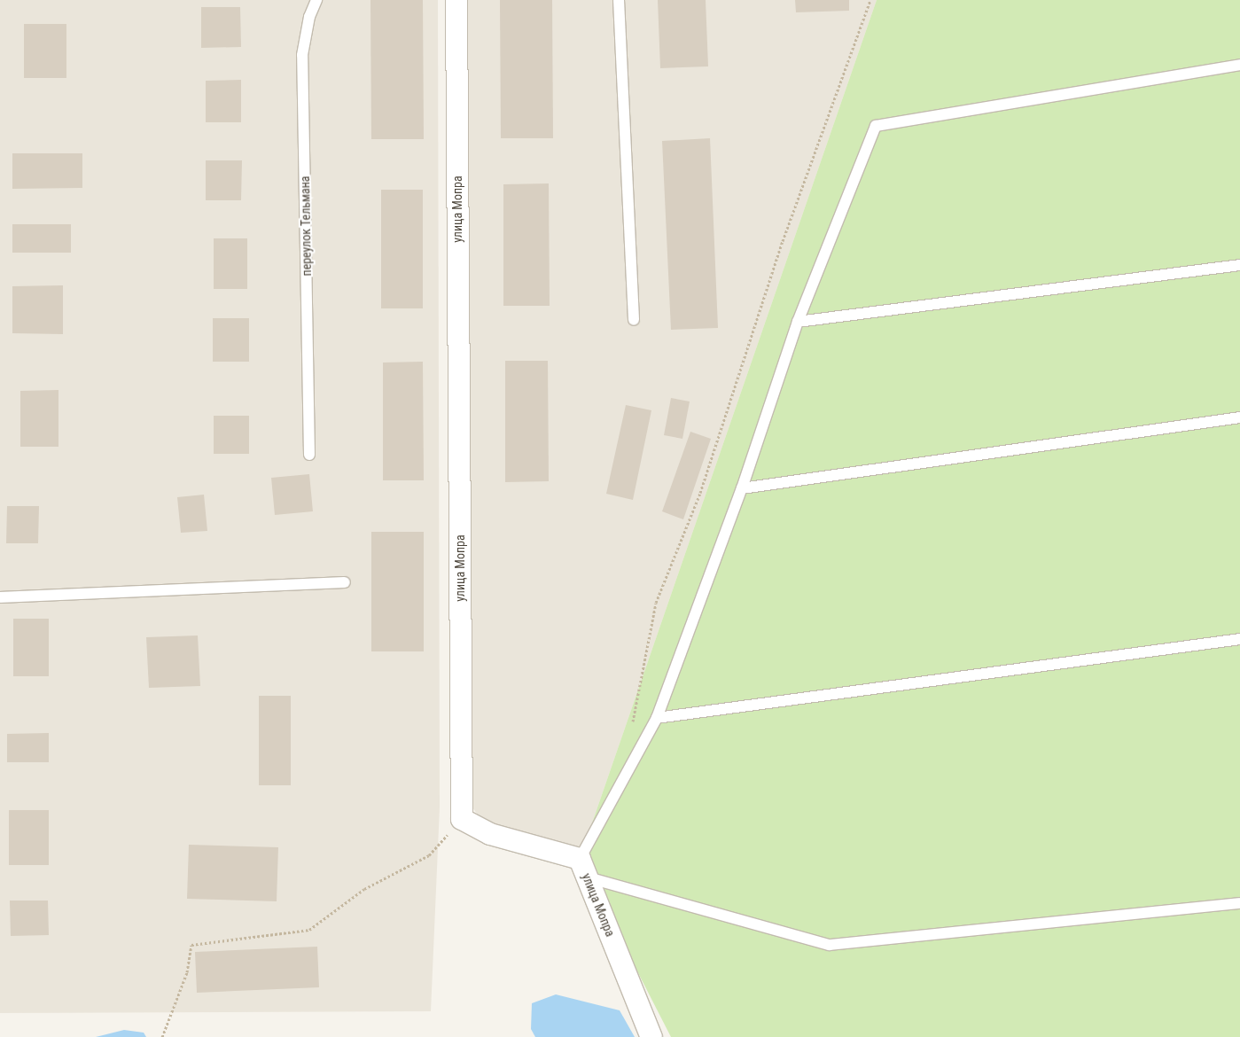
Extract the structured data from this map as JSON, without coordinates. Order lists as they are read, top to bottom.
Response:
{
  "streets": {
    "street": ["улица Мопра"],
    "lane": ["переулок Тельмана"]
  }
}
